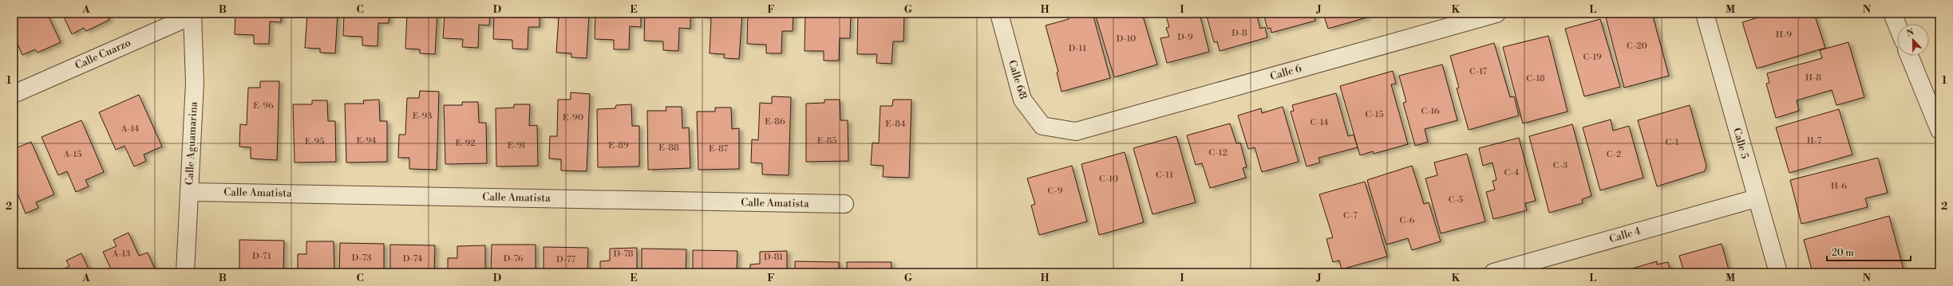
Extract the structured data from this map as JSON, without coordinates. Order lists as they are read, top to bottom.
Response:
{
  "streets": {
    "street": [
      "Calle Cuarzo",
      "Calle 6",
      "Calle 6/8",
      "Calle Aguamarina",
      "Calle 5",
      "Calle Amatista",
      "Calle 4"
    ]
  },
  "crossings": [
    ["Calle Cuarzo", "Calle Aguamarina"],
    ["Calle 6", "Calle 6/8"],
    ["Calle Aguamarina", "Calle Amatista"],
    ["Calle 5", "Calle 4"]
  ],
  "house_numbers": [
    "D-8",
    "H-9",
    "D-9",
    "D-10",
    "C-20",
    "D-11",
    "C-19",
    "C-17",
    "H-8",
    "C-18",
    "E-96",
    "C-16",
    "C-15",
    "E-93",
    "E-90",
    "E-86",
    "C-14",
    "E-84",
    "A-14",
    "E-94",
    "E-85",
    "H-7",
    "E-95",
    "C-1",
    "E-92",
    "E-91",
    "E-89",
    "E-88",
    "E-87",
    "C-12",
    "A-15",
    "C-2",
    "C-3",
    "C-4",
    "C-11",
    "C-10",
    "H-6",
    "C-9",
    "C-5",
    "C-7",
    "C-6",
    "A-13",
    "D-78",
    "D-71",
    "D-81",
    "D-73",
    "D-74",
    "D-76",
    "D-77"
  ],
  "scale_bar": "20 m",
  "north": "top",
  "grid": {
    "columns": [
      "A",
      "B",
      "C",
      "D",
      "E",
      "F",
      "G",
      "H",
      "I",
      "J",
      "K",
      "L",
      "M",
      "N"
    ],
    "rows": ["1", "2"]
  }
}
